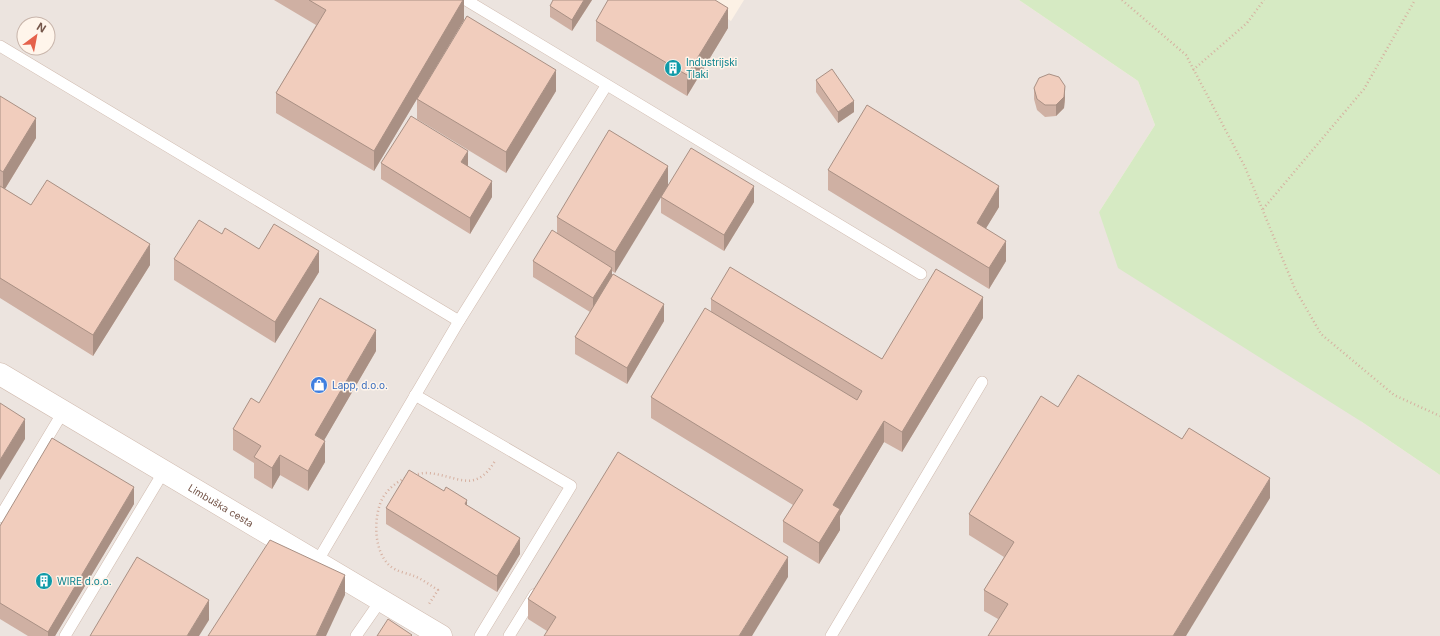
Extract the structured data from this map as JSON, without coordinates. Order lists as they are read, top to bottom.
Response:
{
  "streets": {
    "street": ["Limbuška cesta"]
  },
  "places": {
    "building": ["Industrijski Tlaki", "WIRE d.o.o."],
    "shop": ["Lapp, d.o.o."]
  },
  "north": "top right"
}
